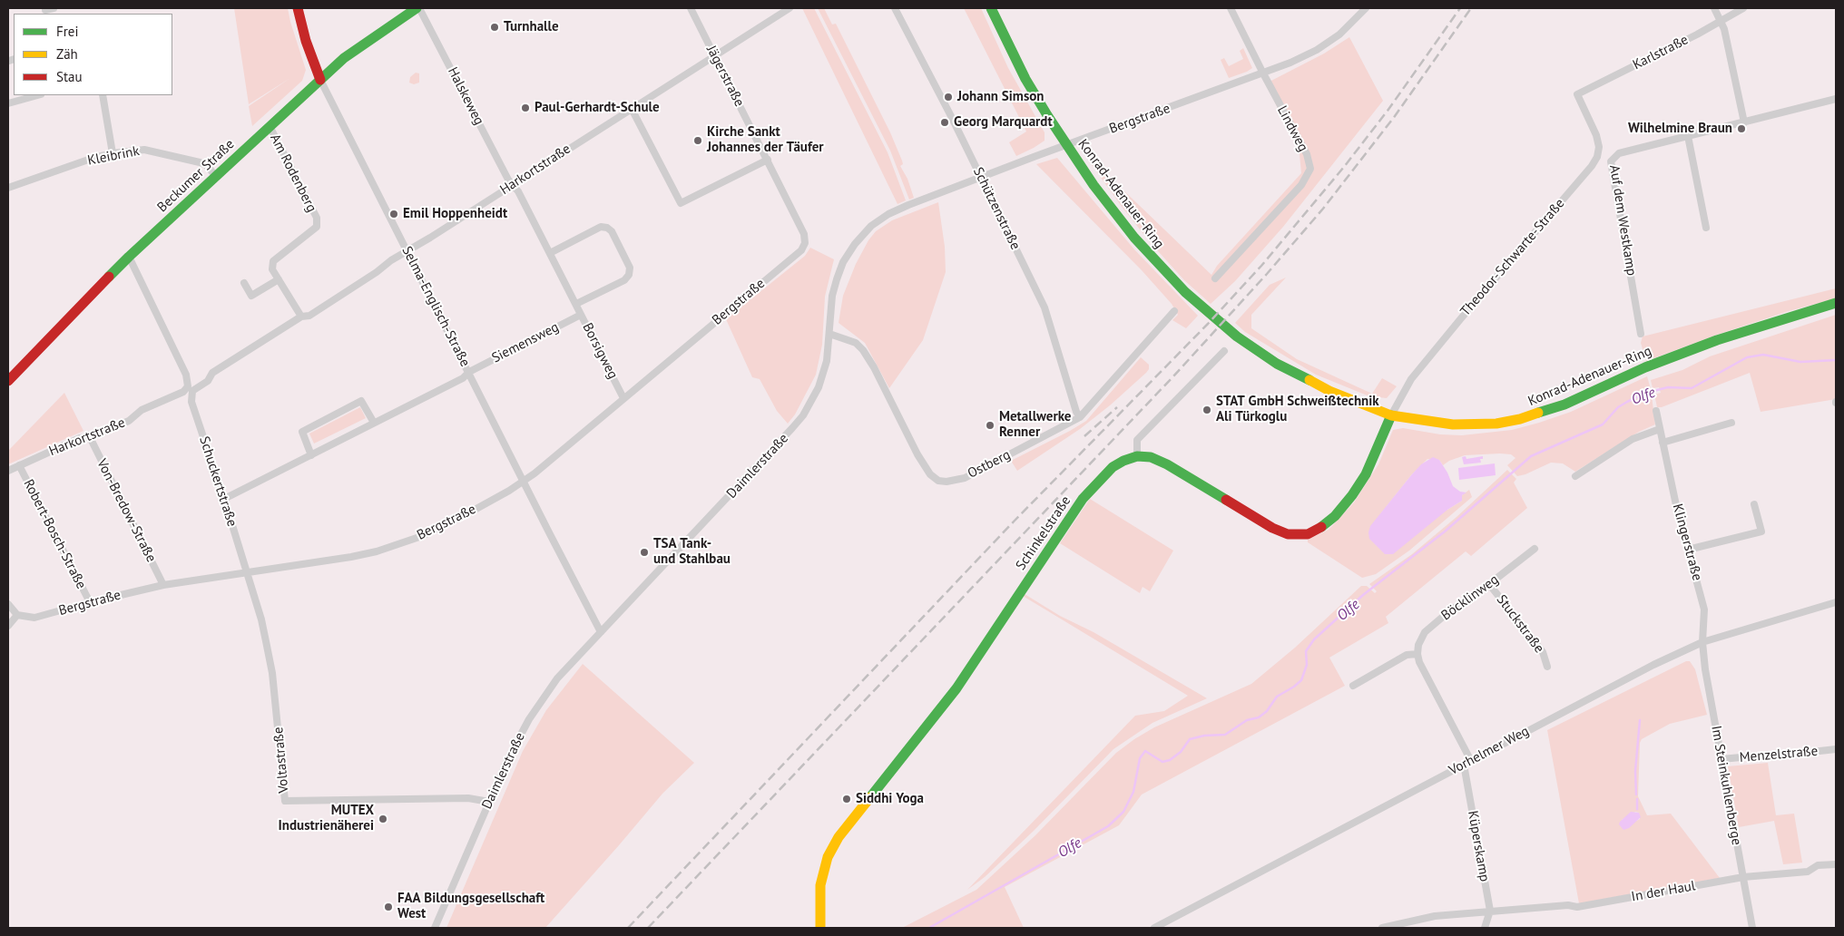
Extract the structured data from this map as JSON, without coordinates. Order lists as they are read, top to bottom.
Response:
{
  "streets": {
    "main road": ["Beckumer Straße", "Konrad-Adenauer-Ring", "Schinkelstraße"],
    "street": [
      "Karlstraße",
      "Jägerstraße",
      "Halskeweg",
      "Bergstraße",
      "Lindweg",
      "Kleibrink",
      "Harkortstraße",
      "Am Rodenberg",
      "Schützenstraße",
      "Auf dem Westkamp",
      "Theodor-Schwarte-Straße",
      "Selma-Englisch-Straße",
      "Siemensweg",
      "Borsigweg",
      "Ostberg",
      "Daimlerstraße",
      "Schuckertstraße",
      "Von-Bredow-Straße",
      "Robert-Bosch-Straße",
      "Klingerstraße",
      "Böcklinweg",
      "Stuckstraße",
      "Vorhelmer Weg",
      "Menzelstraße",
      "Voltastraße",
      "Im Steinkuhlenberge",
      "Küperskamp",
      "In der Haul"
    ]
  },
  "crossings": [
    ["Karlstraße", "Theodor-Schwarte-Straße"],
    ["Jägerstraße", "Bergstraße"],
    ["Jägerstraße", "Harkortstraße"],
    ["Halskeweg", "Harkortstraße"],
    ["Halskeweg", "Beckumer Straße"],
    ["Halskeweg", "Borsigweg"],
    ["Bergstraße", "Lindweg"],
    ["Bergstraße", "Konrad-Adenauer-Ring"],
    ["Bergstraße", "Schützenstraße"],
    ["Bergstraße", "Selma-Englisch-Straße"],
    ["Bergstraße", "Borsigweg"],
    ["Bergstraße", "Daimlerstraße"],
    ["Bergstraße", "Schuckertstraße"],
    ["Bergstraße", "Von-Bredow-Straße"],
    ["Bergstraße", "Robert-Bosch-Straße"],
    ["Bergstraße", "Voltastraße"],
    ["Kleibrink", "Beckumer Straße"],
    ["Harkortstraße", "Am Rodenberg"],
    ["Harkortstraße", "Selma-Englisch-Straße"],
    ["Harkortstraße", "Borsigweg"],
    ["Harkortstraße", "Schuckertstraße"],
    ["Harkortstraße", "Von-Bredow-Straße"],
    ["Harkortstraße", "Robert-Bosch-Straße"],
    ["Am Rodenberg", "Beckumer Straße"],
    ["Beckumer Straße", "Selma-Englisch-Straße"],
    ["Beckumer Straße", "Schuckertstraße"],
    ["Konrad-Adenauer-Ring", "Theodor-Schwarte-Straße"],
    ["Schützenstraße", "Ostberg"],
    ["Selma-Englisch-Straße", "Siemensweg"],
    ["Selma-Englisch-Straße", "Daimlerstraße"],
    ["Siemensweg", "Borsigweg"],
    ["Siemensweg", "Schuckertstraße"],
    ["Ostberg", "Daimlerstraße"],
    ["Daimlerstraße", "Voltastraße"],
    ["Schuckertstraße", "Voltastraße"],
    ["Klingerstraße", "Vorhelmer Weg"],
    ["Klingerstraße", "Im Steinkuhlenberge"],
    ["Böcklinweg", "Stuckstraße"],
    ["Vorhelmer Weg", "Im Steinkuhlenberge"],
    ["Vorhelmer Weg", "Küperskamp"],
    ["Menzelstraße", "Im Steinkuhlenberge"],
    ["Im Steinkuhlenberge", "In der Haul"],
    ["Küperskamp", "In der Haul"]
  ],
  "water": ["Olfe"],
  "places": [
    "Turnhalle",
    "Johann Simson",
    "Paul-Gerhardt-Schule",
    "Georg Marquardt",
    "Wilhelmine Braun",
    "Kirche Sankt Johannes der Täufer",
    "Emil Hoppenheidt",
    "STAT GmbH Schweißtechnik Ali Türkoglu",
    "Metallwerke Renner",
    "TSA Tank- und Stahlbau",
    "Siddhi Yoga",
    "MUTEX Industrienäherei",
    "FAA Bildungsgesellschaft West"
  ],
  "legend": ["Frei", "Zäh", "Stau"]
}
